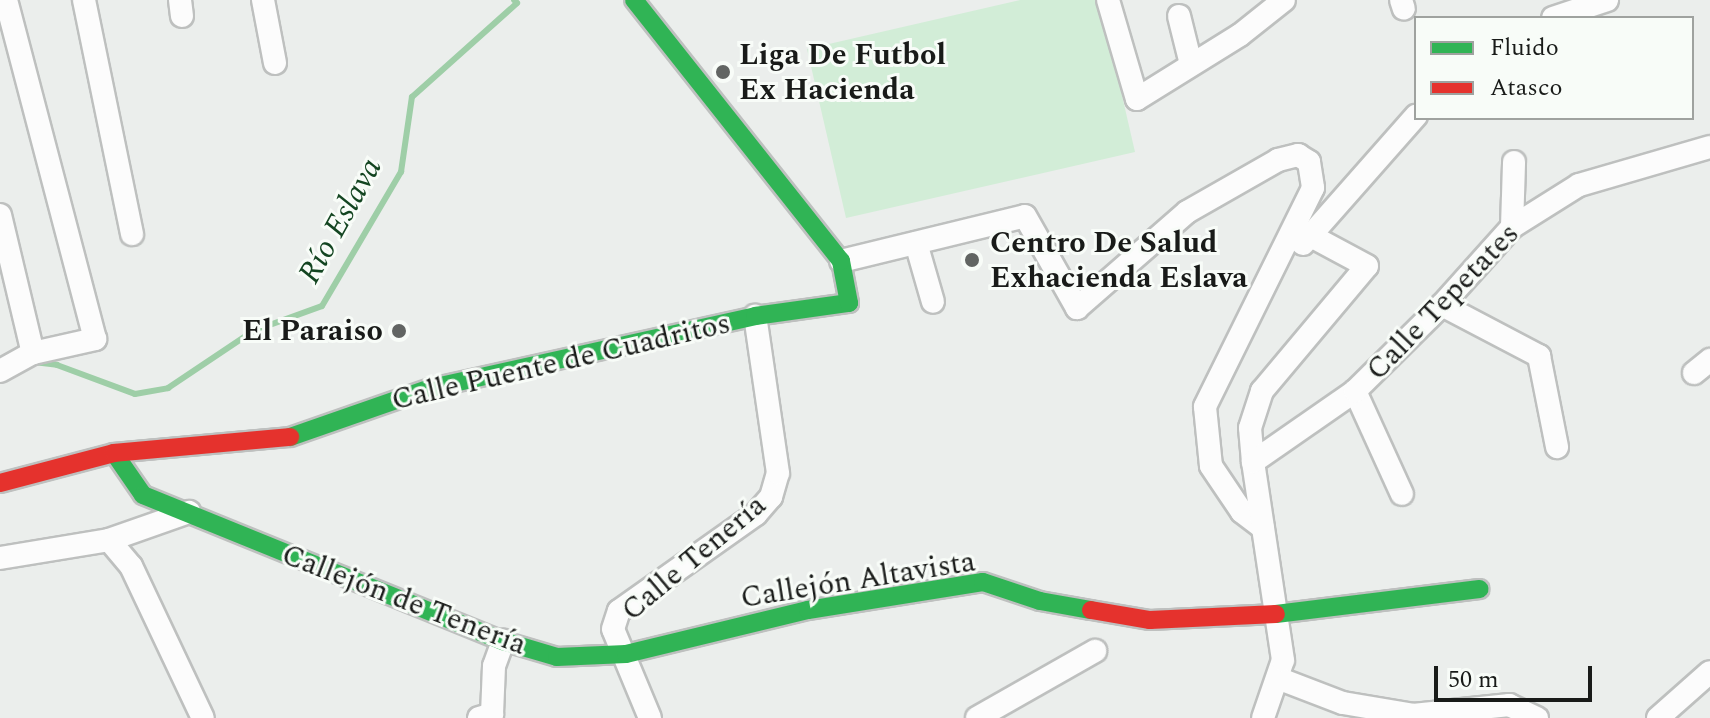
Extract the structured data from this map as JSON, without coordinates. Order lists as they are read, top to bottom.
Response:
{
  "streets": {
    "street": [
      "Calle Tepetates",
      "Calle Puente de Cuadritos",
      "Calle Tenería",
      "Callejón Altavista",
      "Callejón de Tenería"
    ]
  },
  "crossings": [
    ["Calle Puente de Cuadritos", "Calle Tenería"],
    ["Calle Puente de Cuadritos", "Callejón de Tenería"],
    ["Calle Tenería", "Callejón Altavista"],
    ["Calle Tenería", "Callejón de Tenería"],
    ["Callejón Altavista", "Callejón de Tenería"]
  ],
  "water": ["Río Eslava"],
  "places": ["Liga De Futbol Ex Hacienda", "Centro De Salud Exhacienda Eslava", "El Paraiso"],
  "legend": ["Fluido", "Atasco"],
  "scale_bar": "50 m"
}
